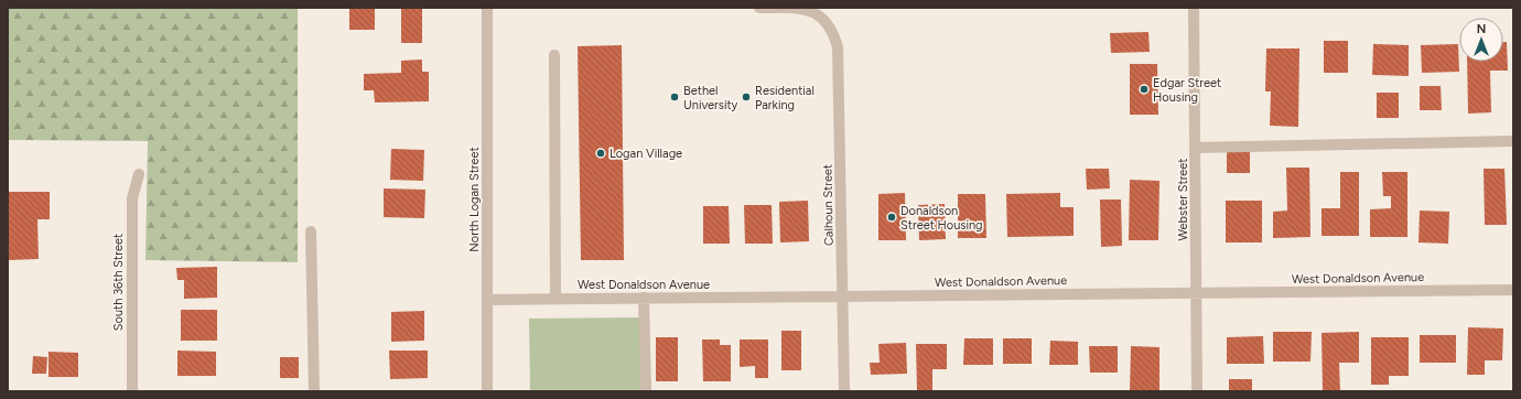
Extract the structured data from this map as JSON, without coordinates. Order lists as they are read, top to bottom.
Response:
{
  "streets": {
    "street": [
      "North Logan Street",
      "Webster Street",
      "Calhoun Street",
      "West Donaldson Avenue",
      "South 36th Street"
    ]
  },
  "crossings": [
    ["North Logan Street", "West Donaldson Avenue"],
    ["Webster Street", "West Donaldson Avenue"],
    ["Calhoun Street", "West Donaldson Avenue"]
  ],
  "places": [
    "Edgar Street Housing",
    "Bethel University",
    "Residential Parking",
    "Logan Village",
    "Donaldson Street Housing"
  ],
  "north": "top"
}
